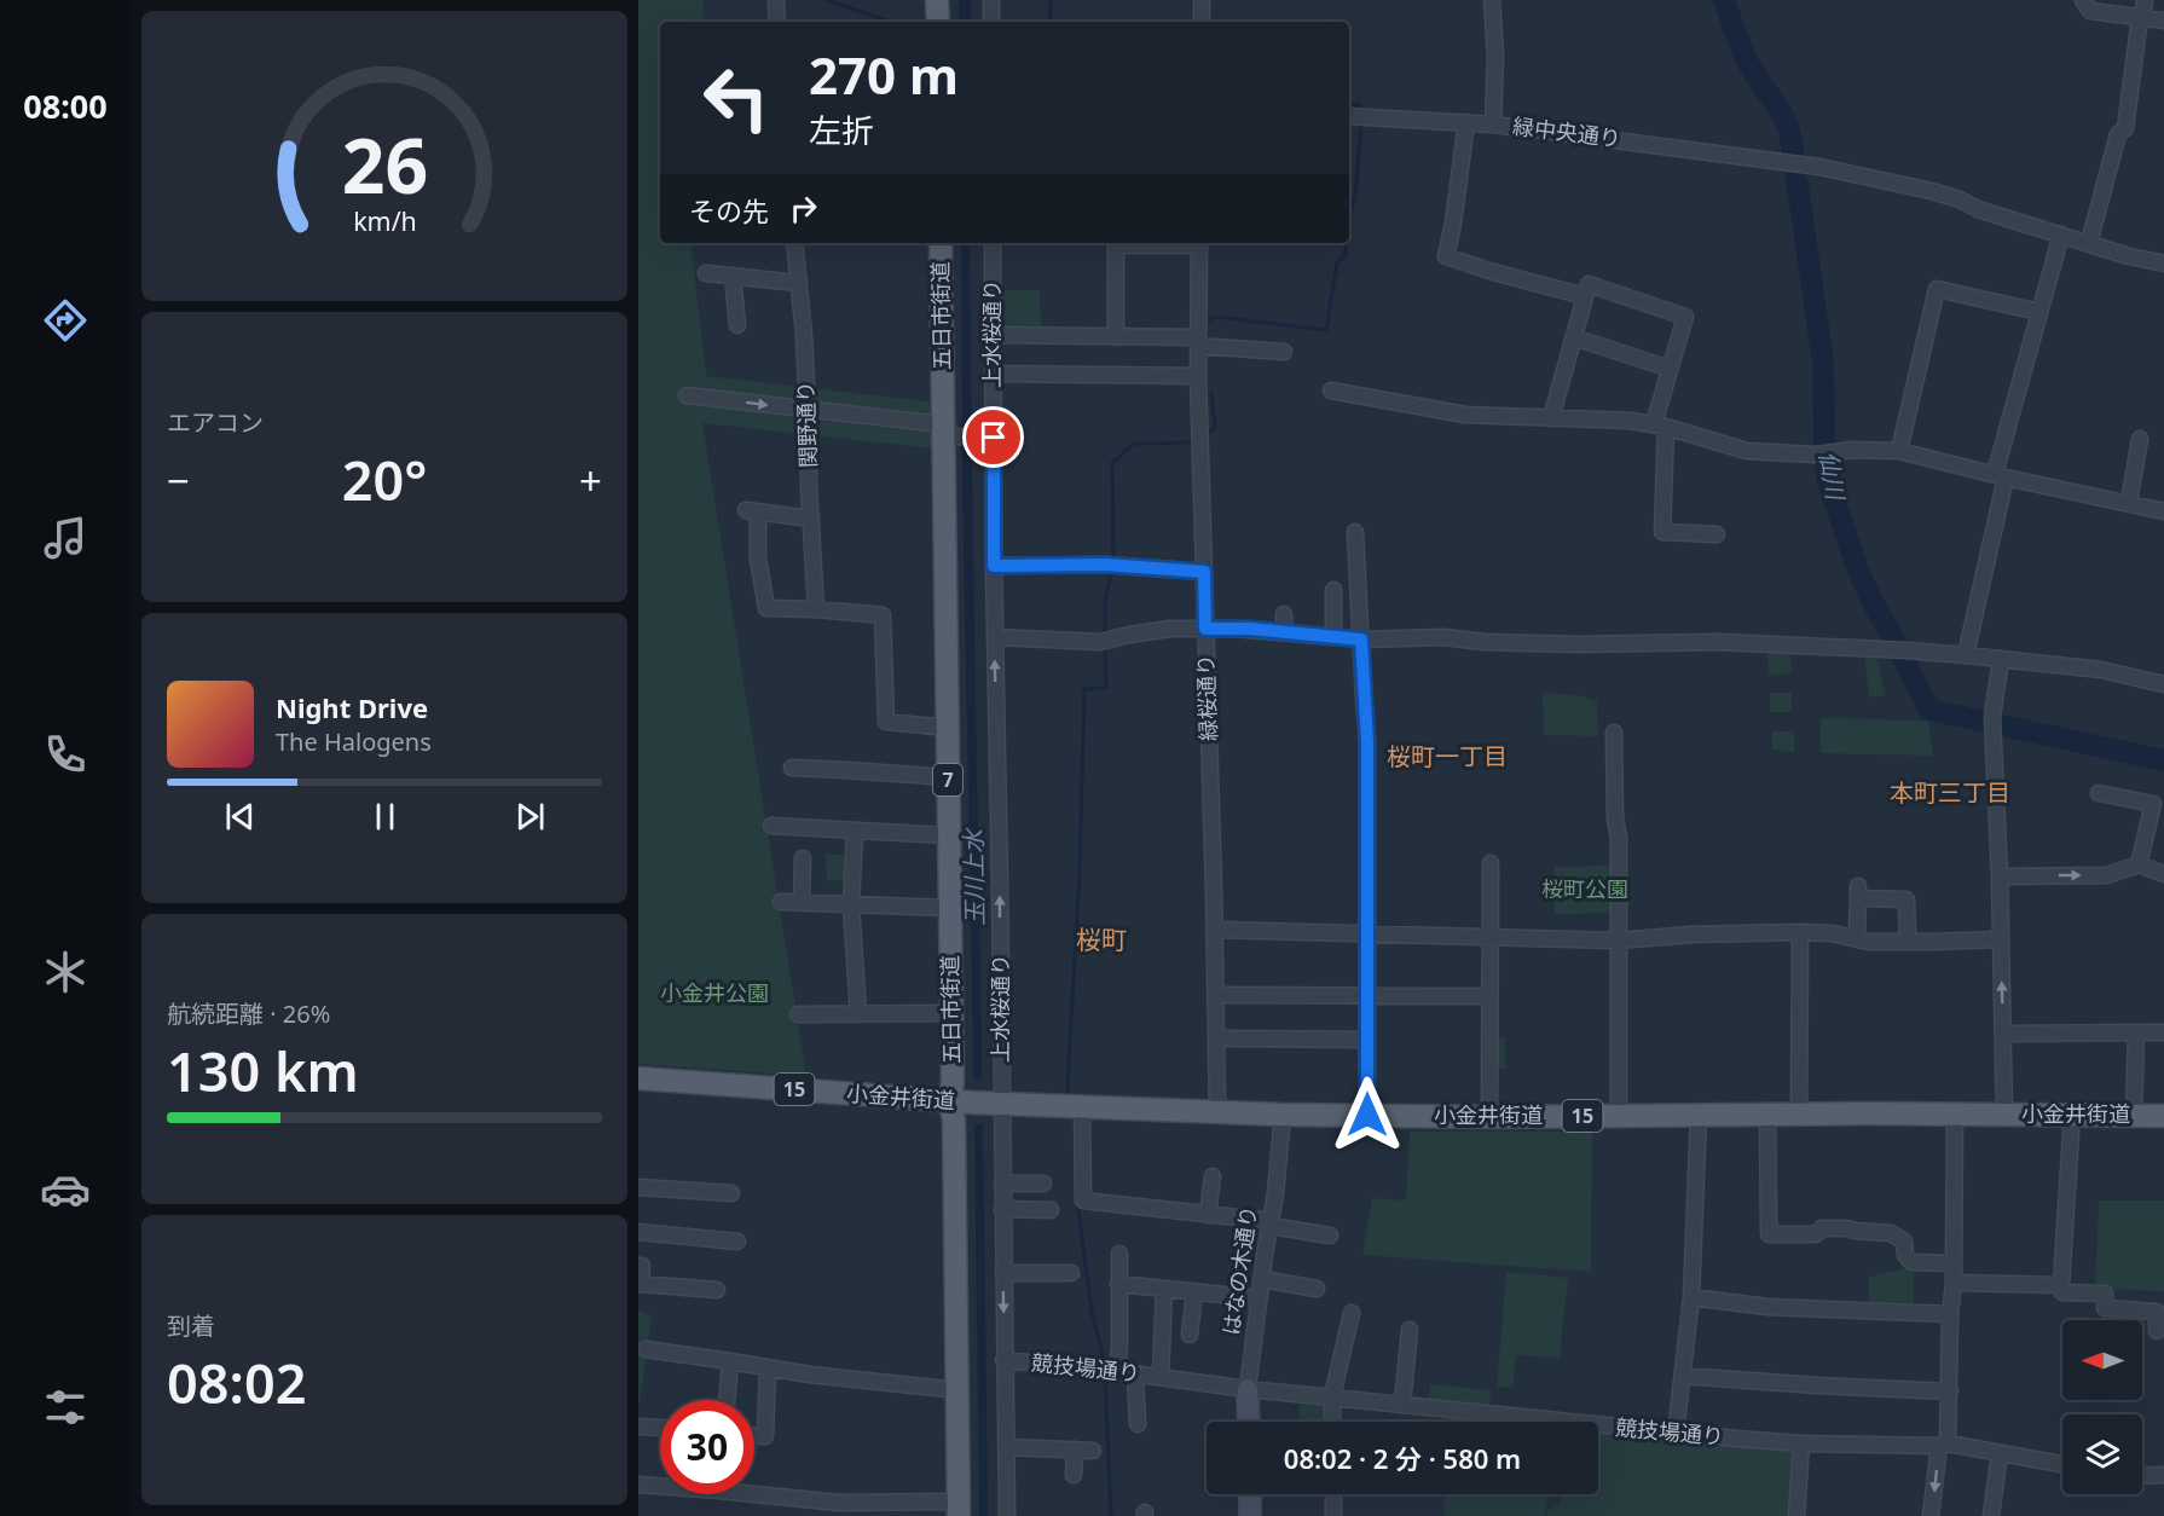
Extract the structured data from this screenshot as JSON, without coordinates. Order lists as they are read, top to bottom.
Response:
{
  "streets": {
    "main road": [
      "五日市街道",
      "7",
      "15",
      "小金井街道"
    ],
    "street": [
      "緑中央通り",
      "上水桜通り",
      "関野通り",
      "緑桜通り",
      "はなの木通り",
      "競技場通り"
    ]
  },
  "crossings": [
    ["五日市街道", "小金井街道"],
    ["上水桜通り", "小金井街道"],
    ["上水桜通り", "競技場通り"],
    ["緑桜通り", "小金井街道"],
    ["小金井街道", "はなの木通り"],
    ["はなの木通り", "競技場通り"]
  ],
  "districts": ["桜町一丁目", "本町三丁目", "桜町"],
  "water": ["仙川", "玉川上水"],
  "parks": ["桜町公園", "小金井公園"],
  "north": "left",
  "page": {
    "tabs": "08:00",
    "turn": ["270 m", "左折"],
    "then": "その先",
    "tile": [
      "エアコン",
      ["航続距離 · 26%", "130 km"],
      ["到着", "08:02"]
    ],
    "heat": ["−", "20°", "+"],
    "song": ["Night Drive", "The Halogens"],
    "limit": "30",
    "trip": "08:02 · 2 分 · 580 m",
    "gauge": ["26", "km/h"]
  }
}
